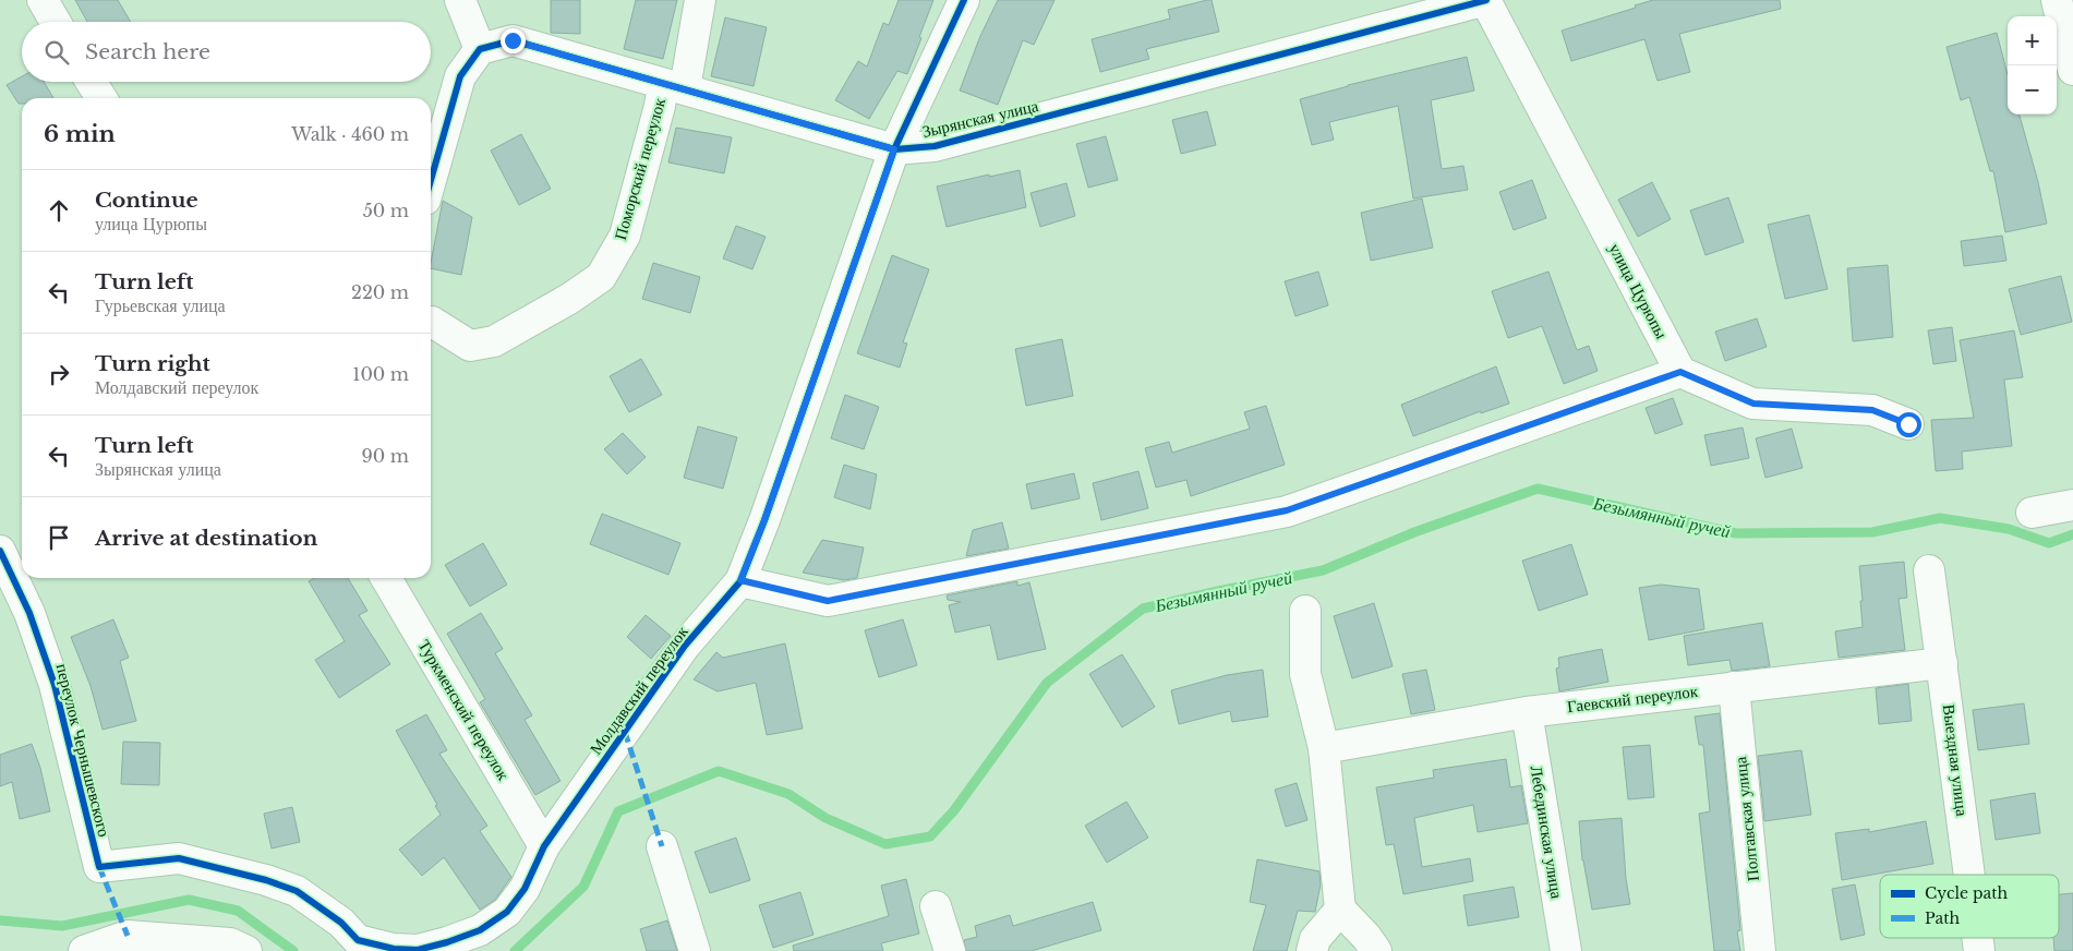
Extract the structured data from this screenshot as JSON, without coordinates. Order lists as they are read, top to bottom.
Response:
{
  "streets": {
    "street": [
      "Зырянская улица",
      "Поморский переулок",
      "улица Цурюпы",
      "Молдавский переулок",
      "Гаевский переулок",
      "Туркменский переулок",
      "переулок Чернышевского",
      "Выездная улица",
      "Полтавская улица",
      "Лебединская улица"
    ]
  },
  "crossings": [
    ["Зырянская улица", "Поморский переулок"],
    ["Зырянская улица", "улица Цурюпы"],
    ["Зырянская улица", "Молдавский переулок"],
    ["Молдавский переулок", "Туркменский переулок"],
    ["Молдавский переулок", "переулок Чернышевского"],
    ["Гаевский переулок", "Выездная улица"],
    ["Гаевский переулок", "Полтавская улица"],
    ["Гаевский переулок", "Лебединская улица"]
  ],
  "water": ["Безымянный ручей"],
  "legend": ["Cycle path", "Path"],
  "page": {
    "map_buttons": ["+", "−"],
    "search": "Search here",
    "heading": ["6 min", "Walk · 460 m"],
    "list": [
      ["Continue", "улица Цурюпы", "50 m"],
      ["Turn left", "Гурьевская улица", "220 m"],
      ["Turn right", "Молдавский переулок", "100 m"],
      ["Turn left", "Зырянская улица", "90 m"],
      "Arrive at destination"
    ]
  }
}
